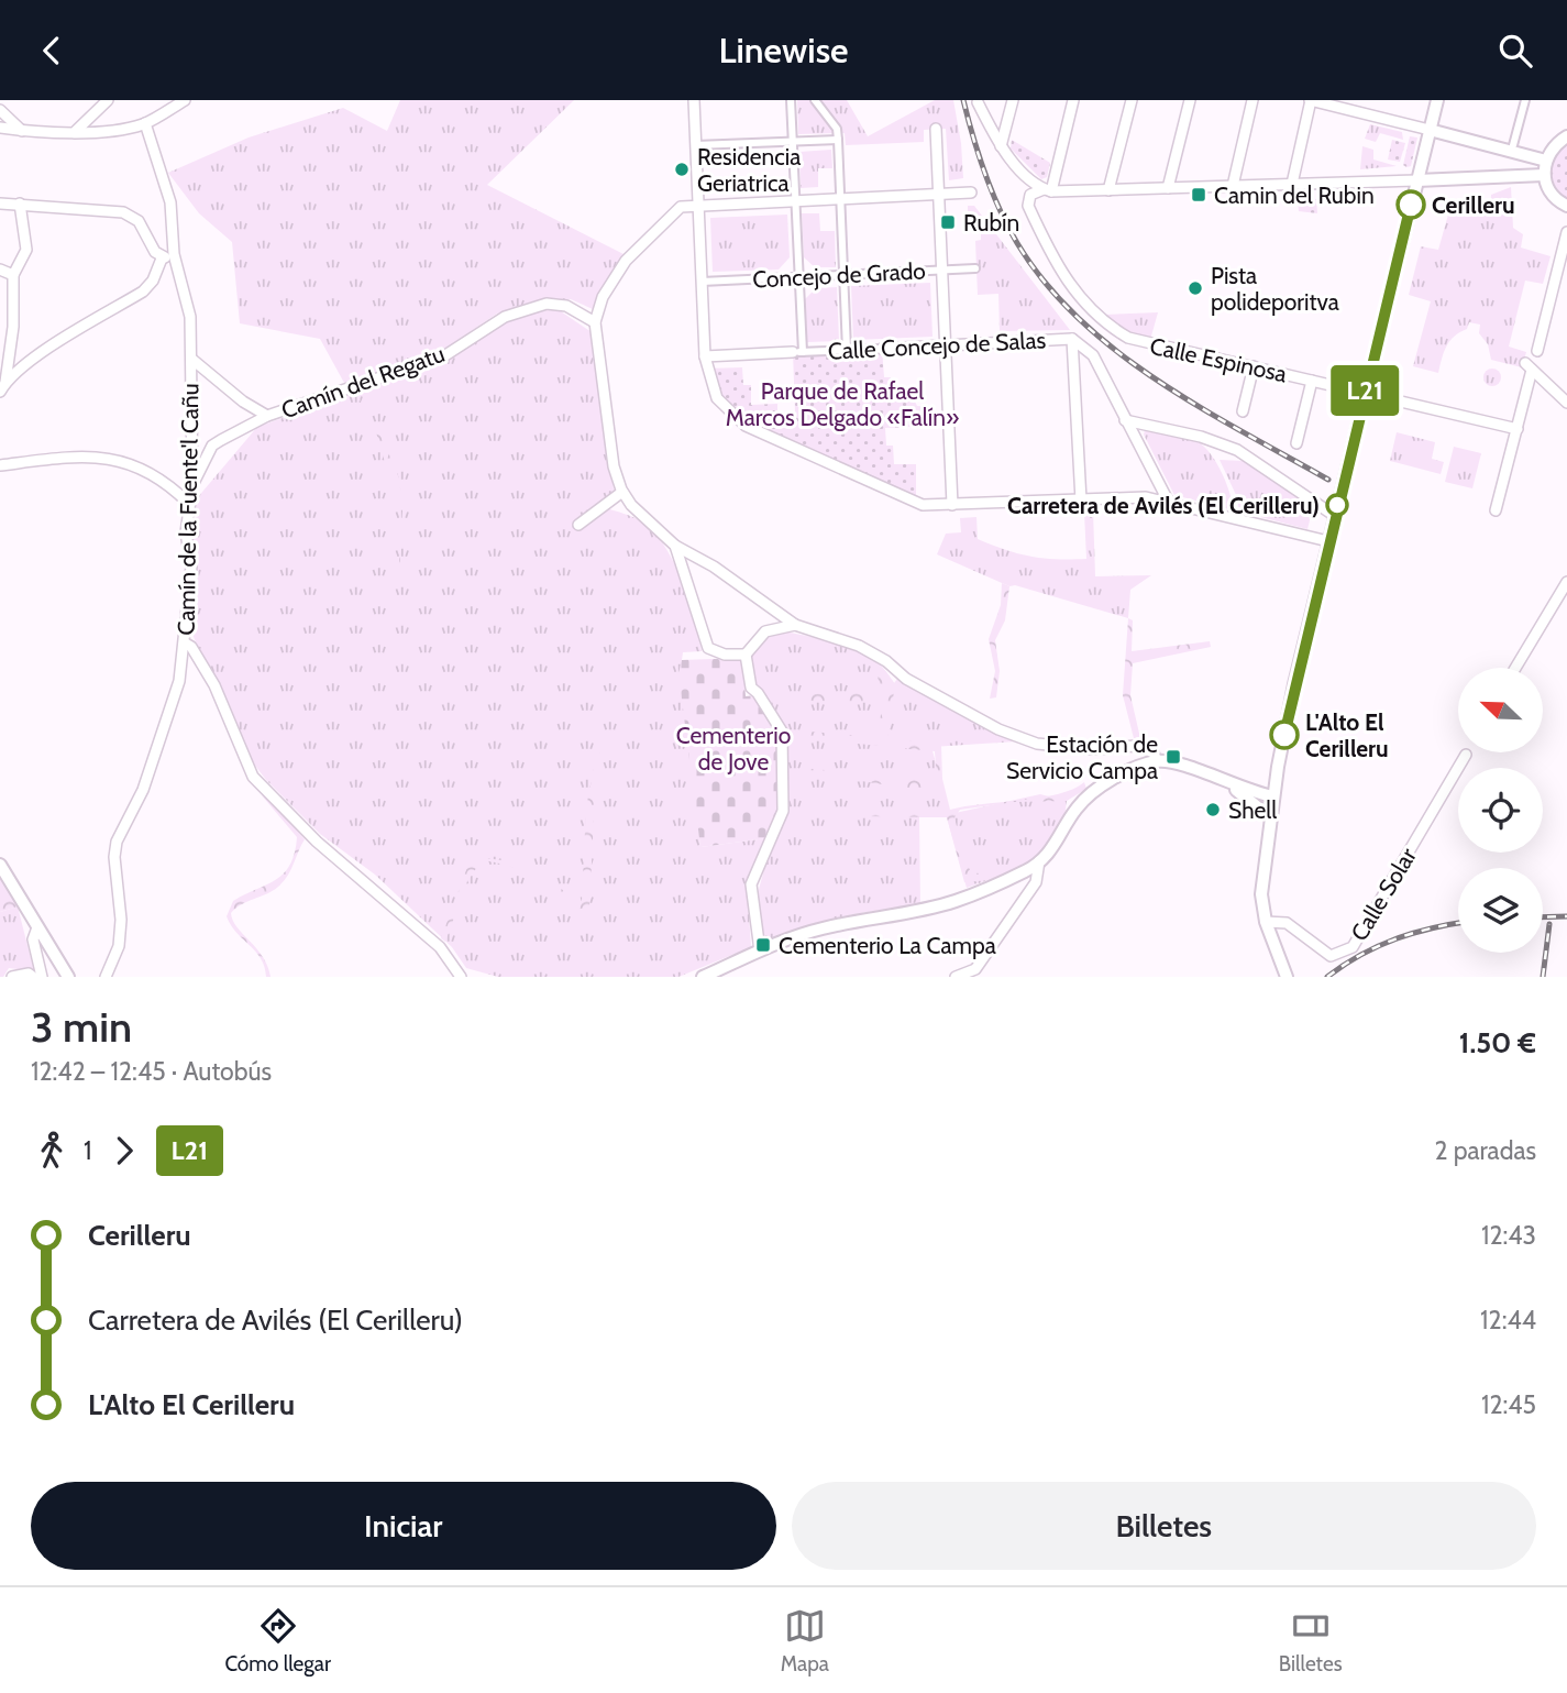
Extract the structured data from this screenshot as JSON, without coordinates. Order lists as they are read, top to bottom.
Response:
{
  "streets": {
    "street": [
      "Concejo de Grado",
      "Calle Concejo de Salas",
      "Calle Espinosa",
      "Camín del Regatu",
      "Camín de la Fuente'l Cañu",
      "Calle Solar"
    ]
  },
  "crossings": [
    ["Camín del Regatu", "Camín de la Fuente'l Cañu"]
  ],
  "parks": ["Parque de Rafael Marcos Delgado «Falín»", "Cementerio de Jove"],
  "places": {
    "other": [
      "Residencia Geriatrica",
      "Cerilleru",
      "Pista polideporitva",
      "Carretera de Avilés (El Cerilleru)",
      "L'Alto El Cerilleru",
      "Shell"
    ],
    "transit": [
      "Camin del Rubin",
      "Rubín",
      "Estación de Servicio Campa",
      "Cementerio La Campa"
    ]
  },
  "lines": ["bus line L21"],
  "north": "top left",
  "page": {
    "header": "Linewise",
    "on_map": "L21",
    "heading": ["3 min", "12:42 – 12:45 · Autobús", "1.50 €"],
    "legs": ["1", "L21", "2 paradas"],
    "list": [
      {
        "name": "Cerilleru",
        "value": "12:43"
      },
      {
        "name": "Carretera de Avilés (El Cerilleru)",
        "value": "12:44"
      },
      {
        "name": "L'Alto El Cerilleru",
        "value": "12:45"
      }
    ],
    "buttons": ["Iniciar", "Billetes"],
    "tabs": ["Cómo llegar", "Mapa", "Billetes"]
  }
}
